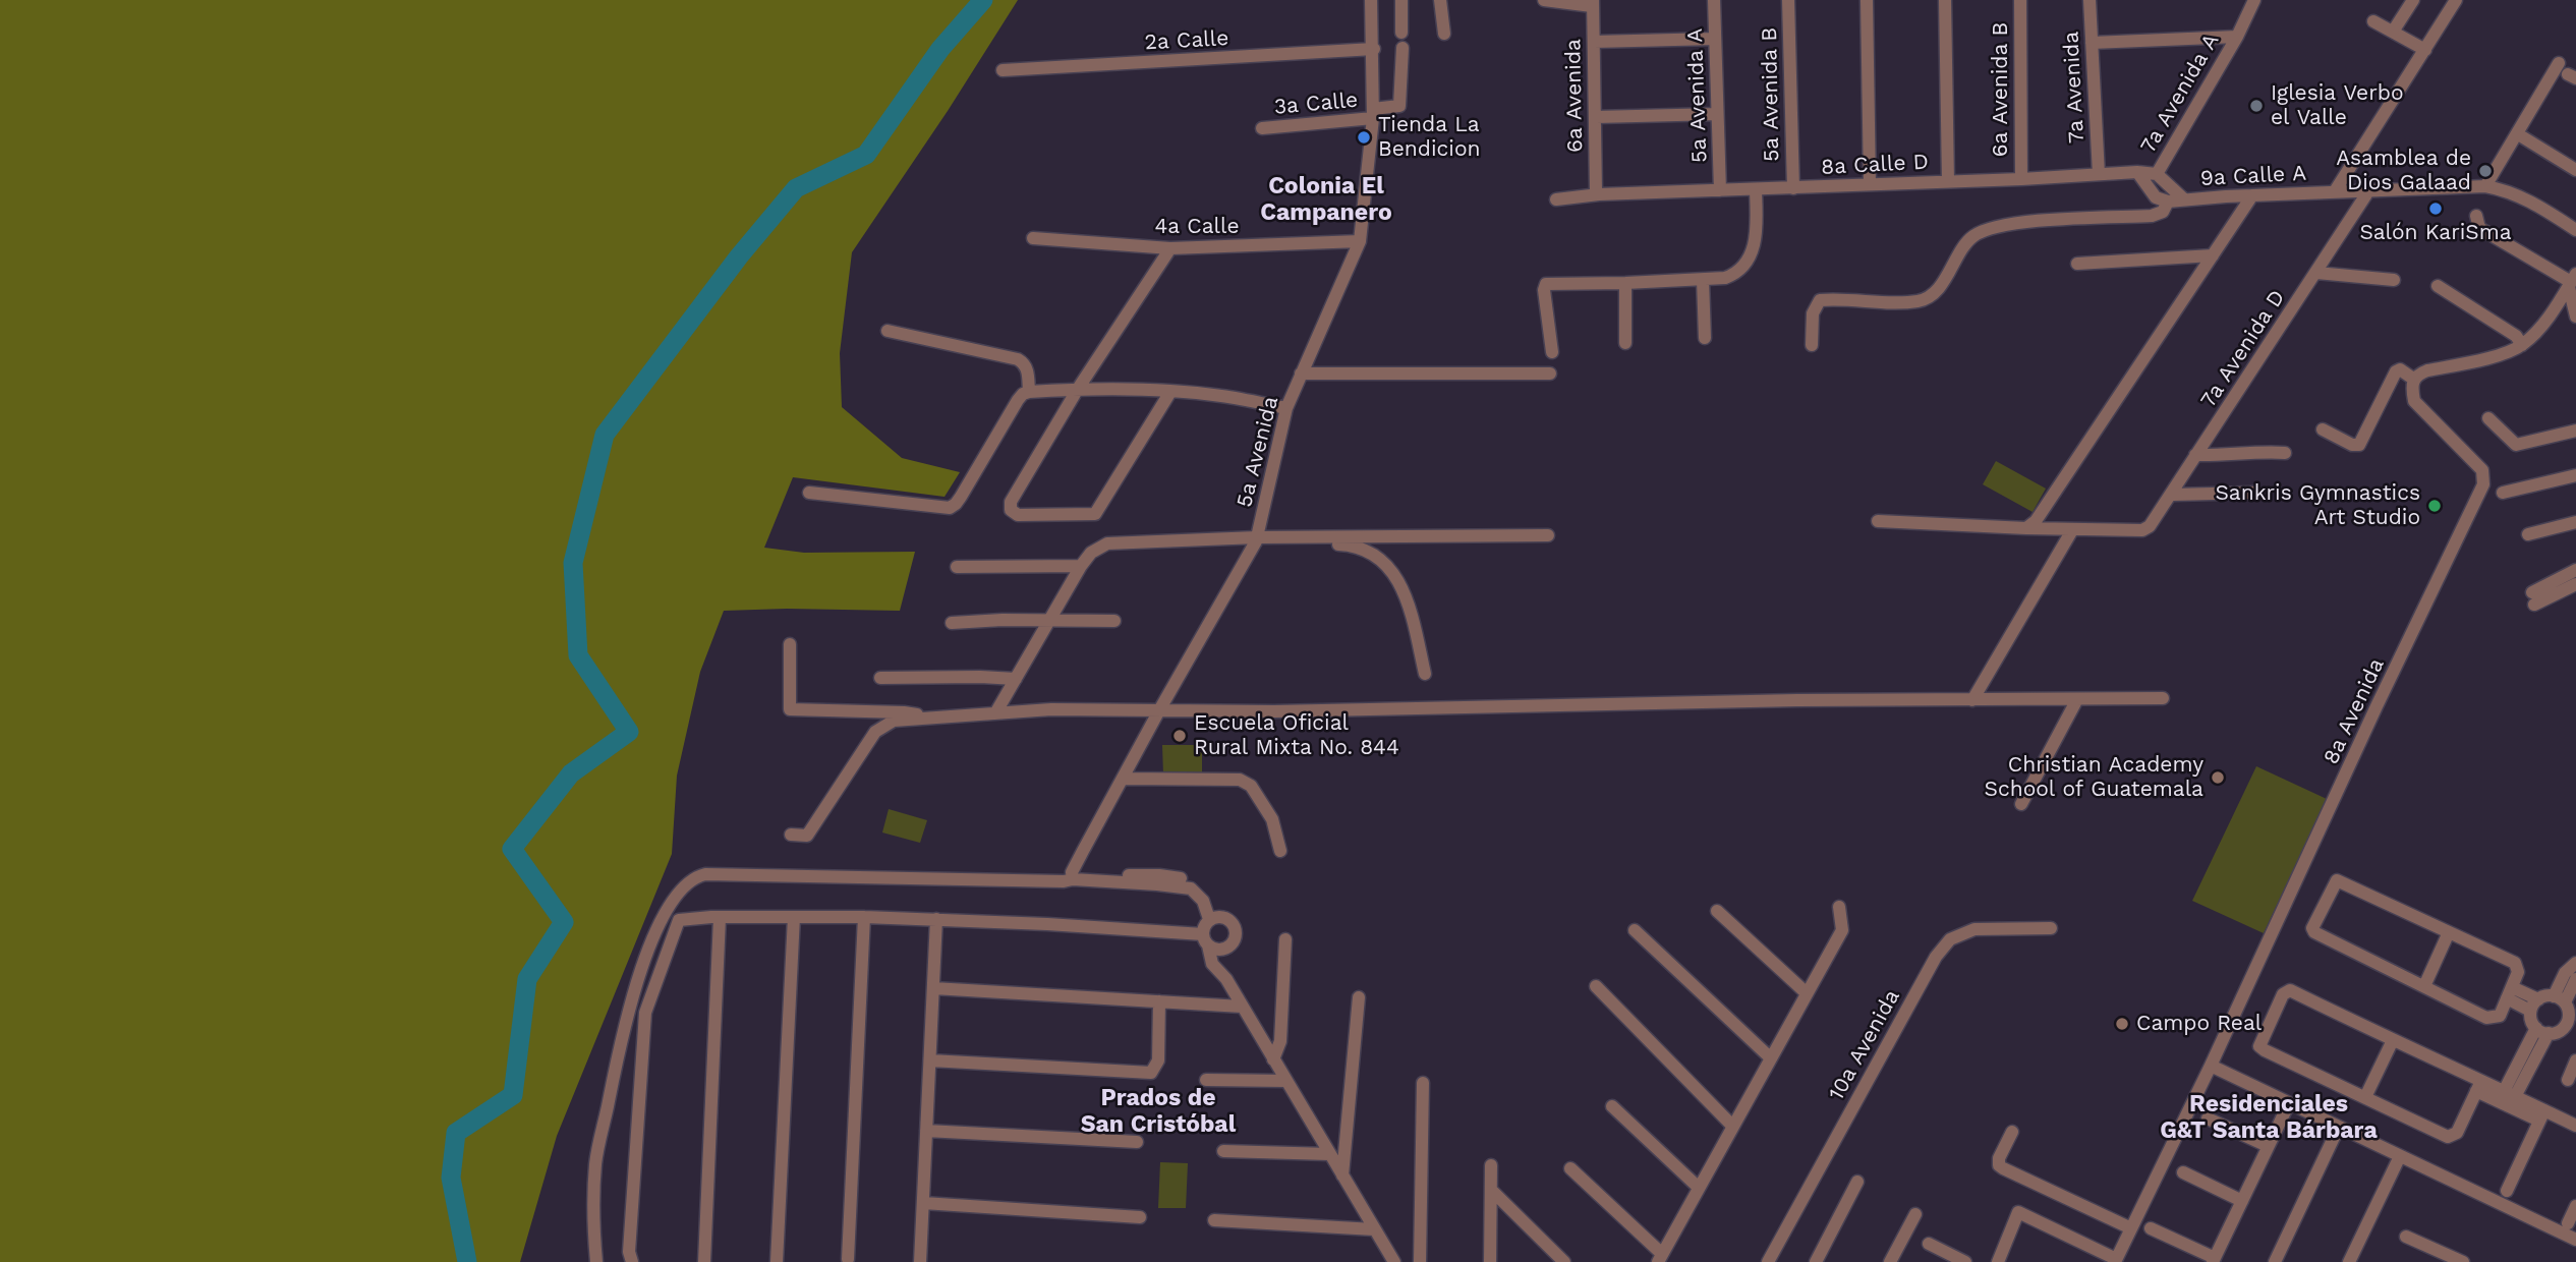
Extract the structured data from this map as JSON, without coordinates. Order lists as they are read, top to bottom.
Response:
{
  "streets": {
    "street": [
      "2a Calle",
      "7a Avenida",
      "6a Avenida B",
      "7a Avenida A",
      "5a Avenida B",
      "6a Avenida",
      "5a Avenida A",
      "3a Calle",
      "8a Calle D",
      "9a Calle A",
      "4a Calle",
      "7a Avenida D",
      "5a Avenida",
      "8a Avenida",
      "10a Avenida"
    ]
  },
  "crossings": [
    ["2a Calle", "5a Avenida"],
    ["7a Avenida", "8a Calle D"],
    ["6a Avenida B", "8a Calle D"],
    ["7a Avenida A", "8a Calle D"],
    ["7a Avenida A", "9a Calle A"],
    ["5a Avenida B", "8a Calle D"],
    ["6a Avenida", "8a Calle D"],
    ["5a Avenida A", "8a Calle D"],
    ["3a Calle", "5a Avenida"],
    ["9a Calle A", "7a Avenida D"],
    ["4a Calle", "5a Avenida"]
  ],
  "districts": ["Colonia El Campanero", "Prados de San Cristóbal", "Residenciales G&T Santa Bárbara"],
  "places": [
    "Iglesia Verbo el Valle",
    "Tienda La Bendicion",
    "Asamblea de Dios Galaad",
    "Salón KariSma",
    "Sankris Gymnastics Art Studio",
    "Escuela Oficial Rural Mixta No. 844",
    "Christian Academy School of Guatemala",
    "Campo Real"
  ]
}
